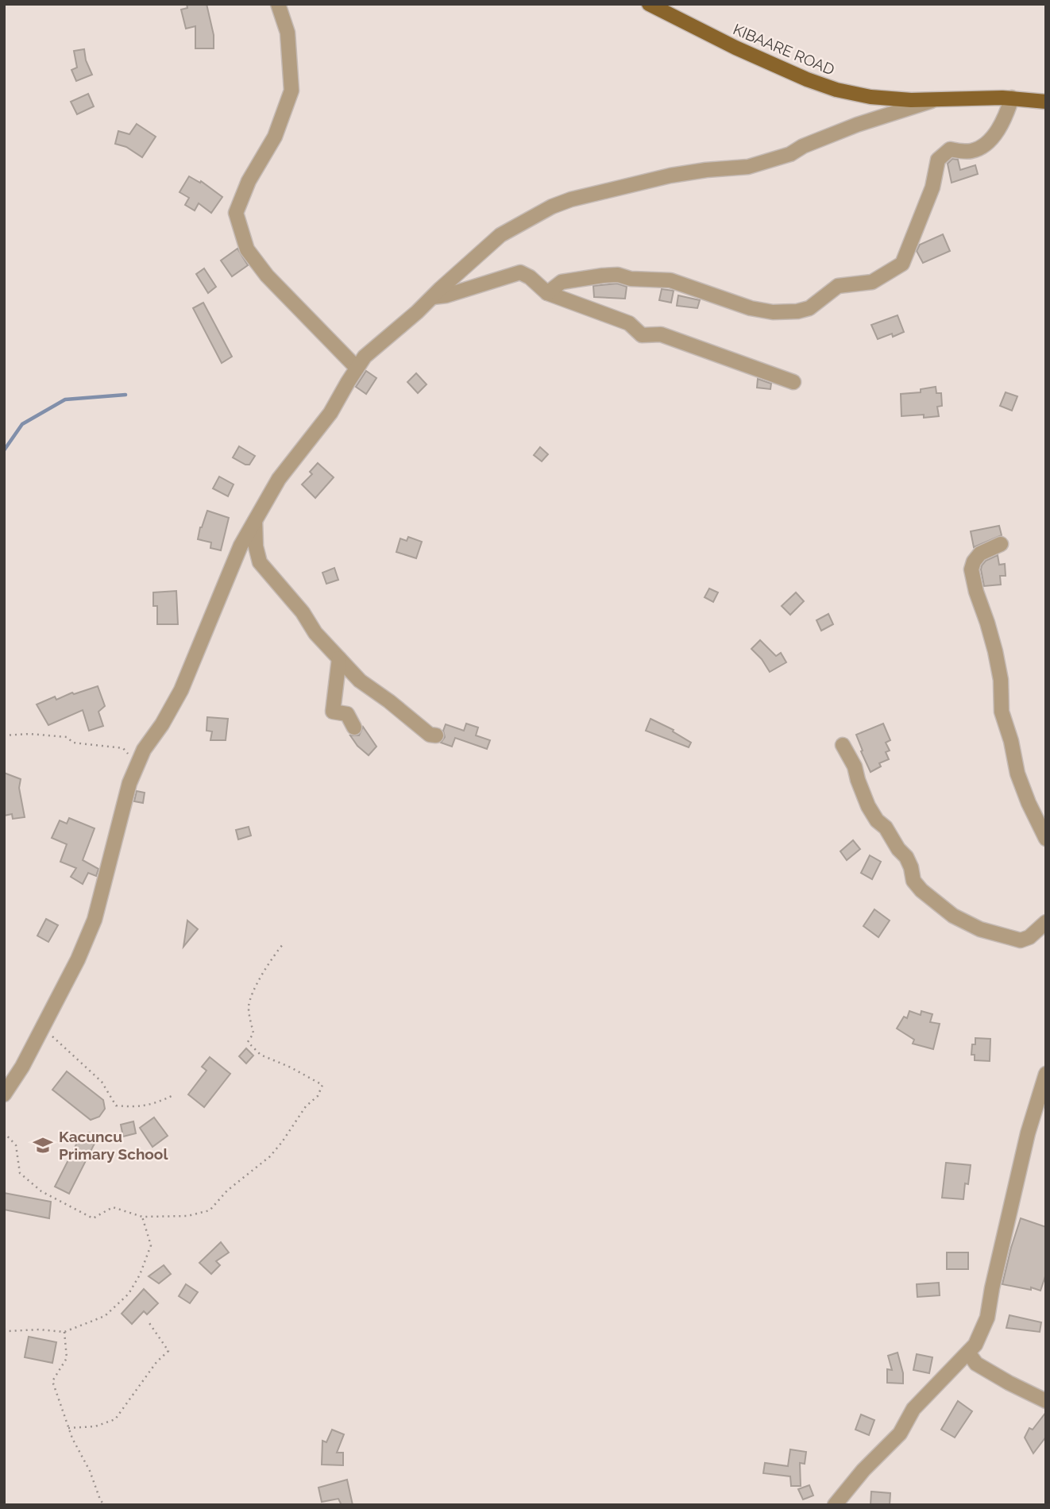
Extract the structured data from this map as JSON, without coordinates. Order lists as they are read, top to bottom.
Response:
{
  "streets": {
    "main road": ["KIBAARE ROAD"]
  },
  "places": {
    "school or university": ["Kacuncu Primary School"]
  }
}
